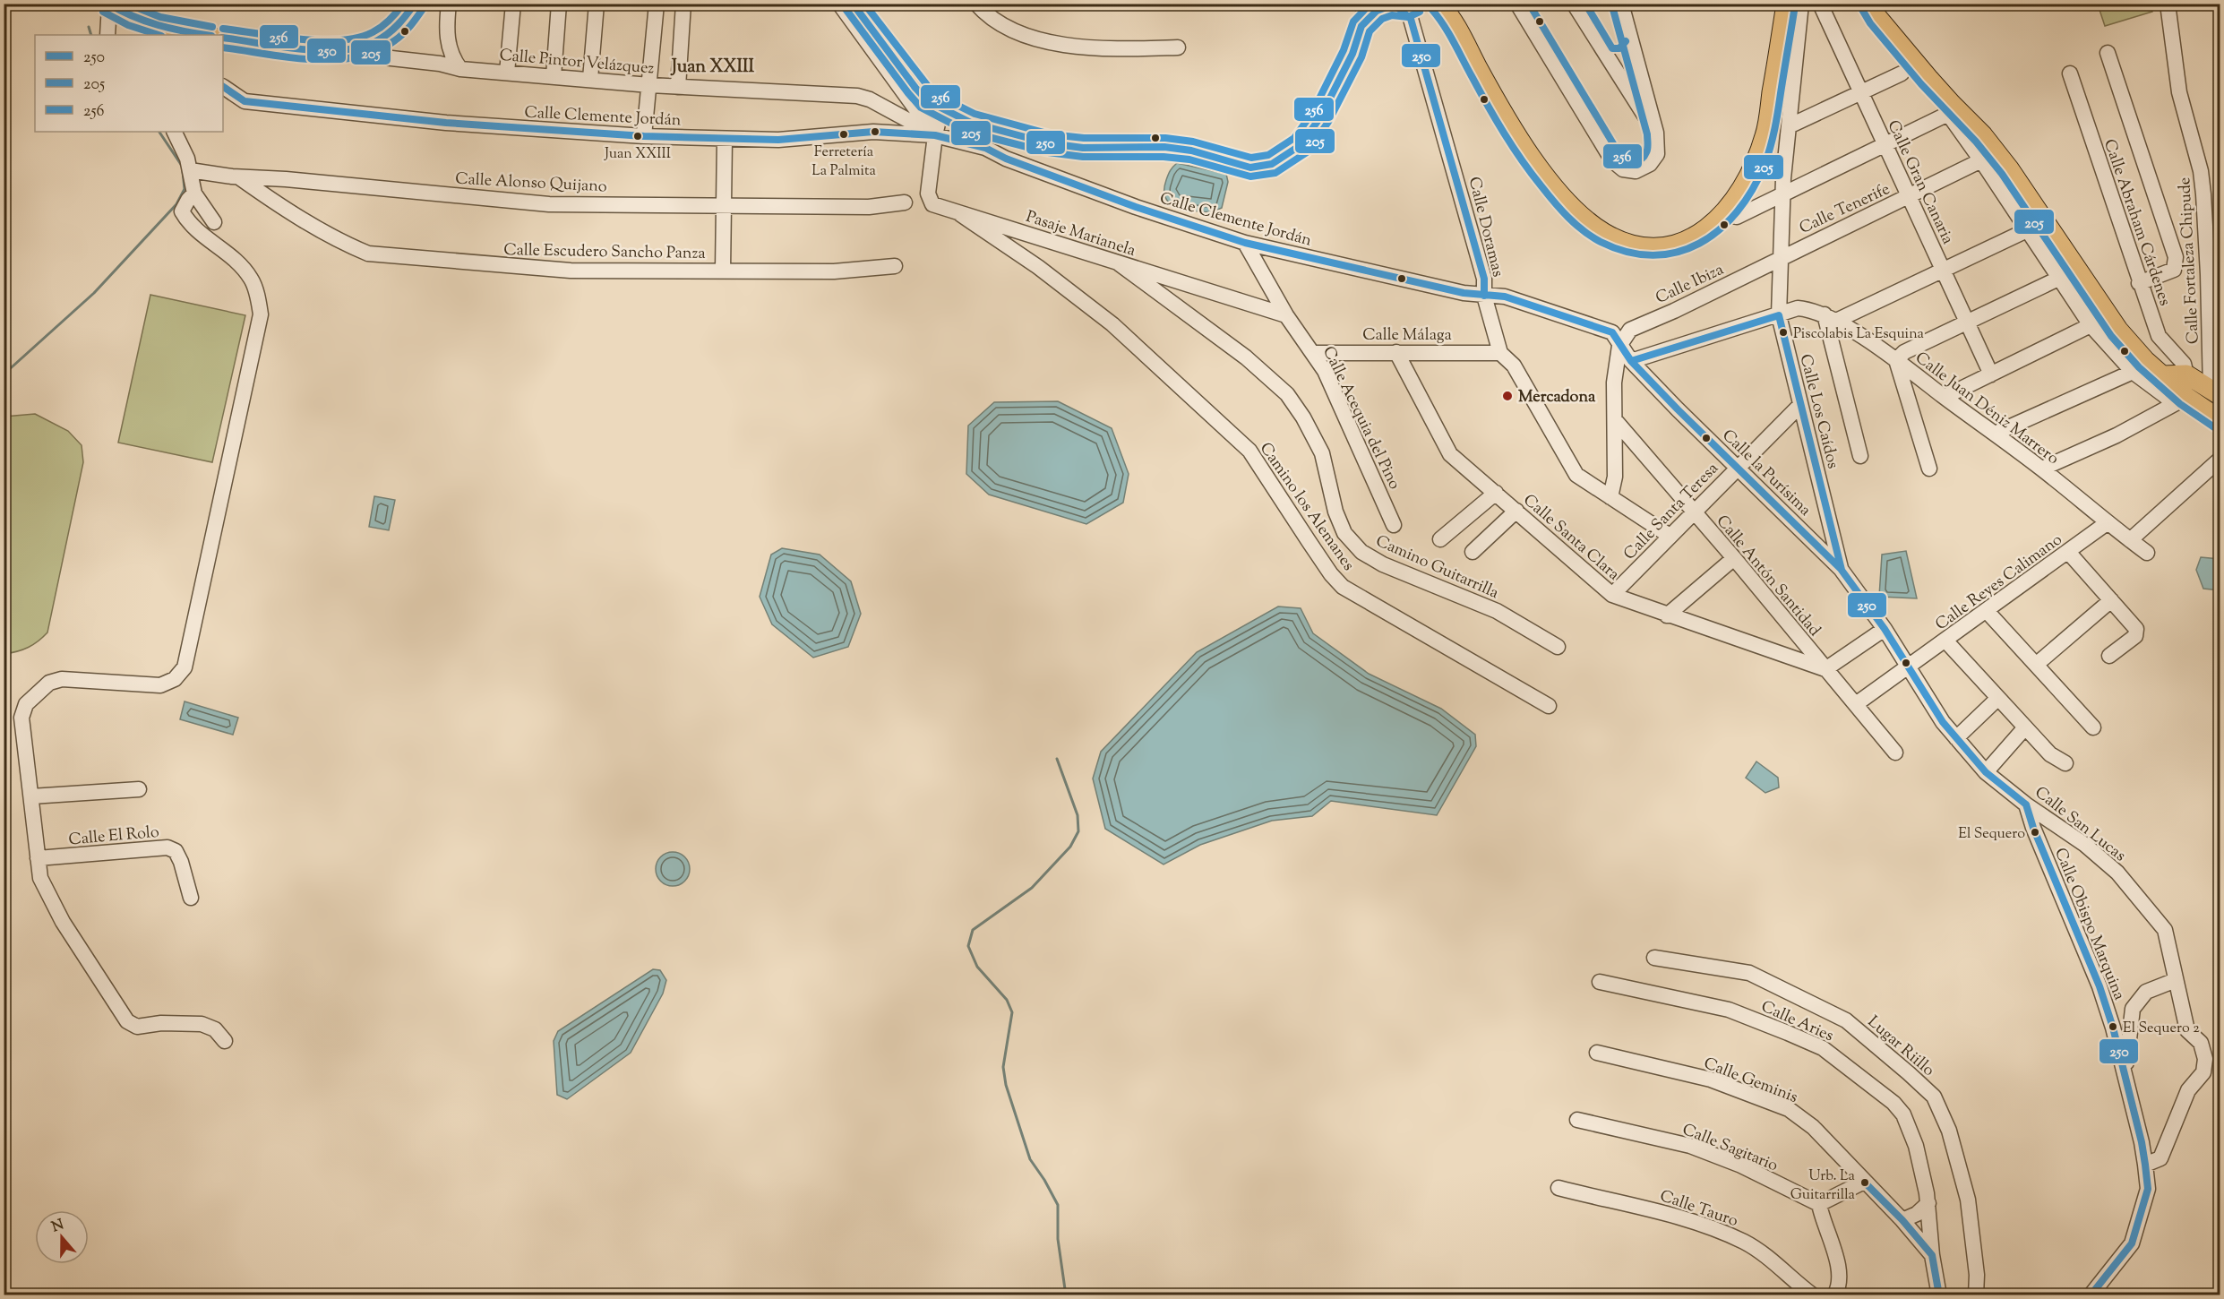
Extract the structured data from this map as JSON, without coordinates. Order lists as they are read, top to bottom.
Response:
{
  "streets": {
    "street": [
      "Calle Pintor Velázquez",
      "Calle Clemente Jordán",
      "Calle Alonso Quijano",
      "Calle Gran Canaria",
      "Calle Tenerife",
      "Calle Abraham Cárdenes",
      "Calle Doramas",
      "Pasaje Marianela",
      "Calle Escudero Sancho Panza",
      "Calle Fortaleza Chipude",
      "Calle Ibiza",
      "Calle Málaga",
      "Calle Juan Déniz Marrero",
      "Calle Los Caídos",
      "Calle Acequia del Pino",
      "Calle la Purísima",
      "Camino los Alemanes",
      "Calle Santa Teresa",
      "Calle Santa Clara",
      "Camino Guitarrilla",
      "Calle Antón Santidad",
      "Calle Reyes Calimano",
      "Calle San Lucas",
      "Calle El Rolo",
      "Calle Obispo Marquina",
      "Calle Aries",
      "Lugar Riillo",
      "Calle Geminis",
      "Calle Sagitario",
      "Calle Tauro"
    ]
  },
  "crossings": [
    ["Calle Pintor Velázquez", "Calle Clemente Jordán"],
    ["Calle Pintor Velázquez", "Pasaje Marianela"],
    ["Calle Clemente Jordán", "Calle Doramas"],
    ["Calle Clemente Jordán", "Pasaje Marianela"],
    ["Calle Clemente Jordán", "Calle Acequia del Pino"],
    ["Calle Alonso Quijano", "Calle Escudero Sancho Panza"],
    ["Calle Gran Canaria", "Calle Tenerife"],
    ["Calle Tenerife", "Calle Ibiza"],
    ["Calle Tenerife", "Calle Los Caídos"],
    ["Calle Doramas", "Calle Málaga"],
    ["Calle Doramas", "Calle Santa Teresa"],
    ["Pasaje Marianela", "Calle Acequia del Pino"],
    ["Pasaje Marianela", "Camino los Alemanes"],
    ["Pasaje Marianela", "Camino Guitarrilla"],
    ["Calle Ibiza", "Calle Los Caídos"],
    ["Calle Málaga", "Calle Acequia del Pino"],
    ["Calle Málaga", "Calle Santa Clara"],
    ["Calle Juan Déniz Marrero", "Calle Los Caídos"],
    ["Calle Juan Déniz Marrero", "Calle la Purísima"],
    ["Calle Juan Déniz Marrero", "Calle Reyes Calimano"],
    ["Calle Los Caídos", "Calle la Purísima"],
    ["Calle Los Caídos", "Calle Santa Teresa"],
    ["Calle la Purísima", "Calle Santa Teresa"],
    ["Calle la Purísima", "Calle Reyes Calimano"],
    ["Calle la Purísima", "Calle San Lucas"],
    ["Calle Santa Teresa", "Calle Santa Clara"],
    ["Calle Santa Teresa", "Calle Antón Santidad"],
    ["Calle Santa Clara", "Calle Antón Santidad"],
    ["Calle Antón Santidad", "Calle Reyes Calimano"],
    ["Calle Reyes Calimano", "Calle San Lucas"],
    ["Calle San Lucas", "Calle Obispo Marquina"],
    ["Calle Aries", "Calle Geminis"]
  ],
  "districts": ["Juan XXIII"],
  "places": [
    "Ferretería La Palmita",
    "Juan XXIII",
    "Piscolabis La Esquina",
    "Mercadona",
    "El Sequero",
    "El Sequero 2",
    "Urb. La Guitarrilla"
  ],
  "lines": ["transit line 250", "transit line 256", "transit line 205"],
  "legend": ["250", "205", "256"],
  "north": "top"
}
